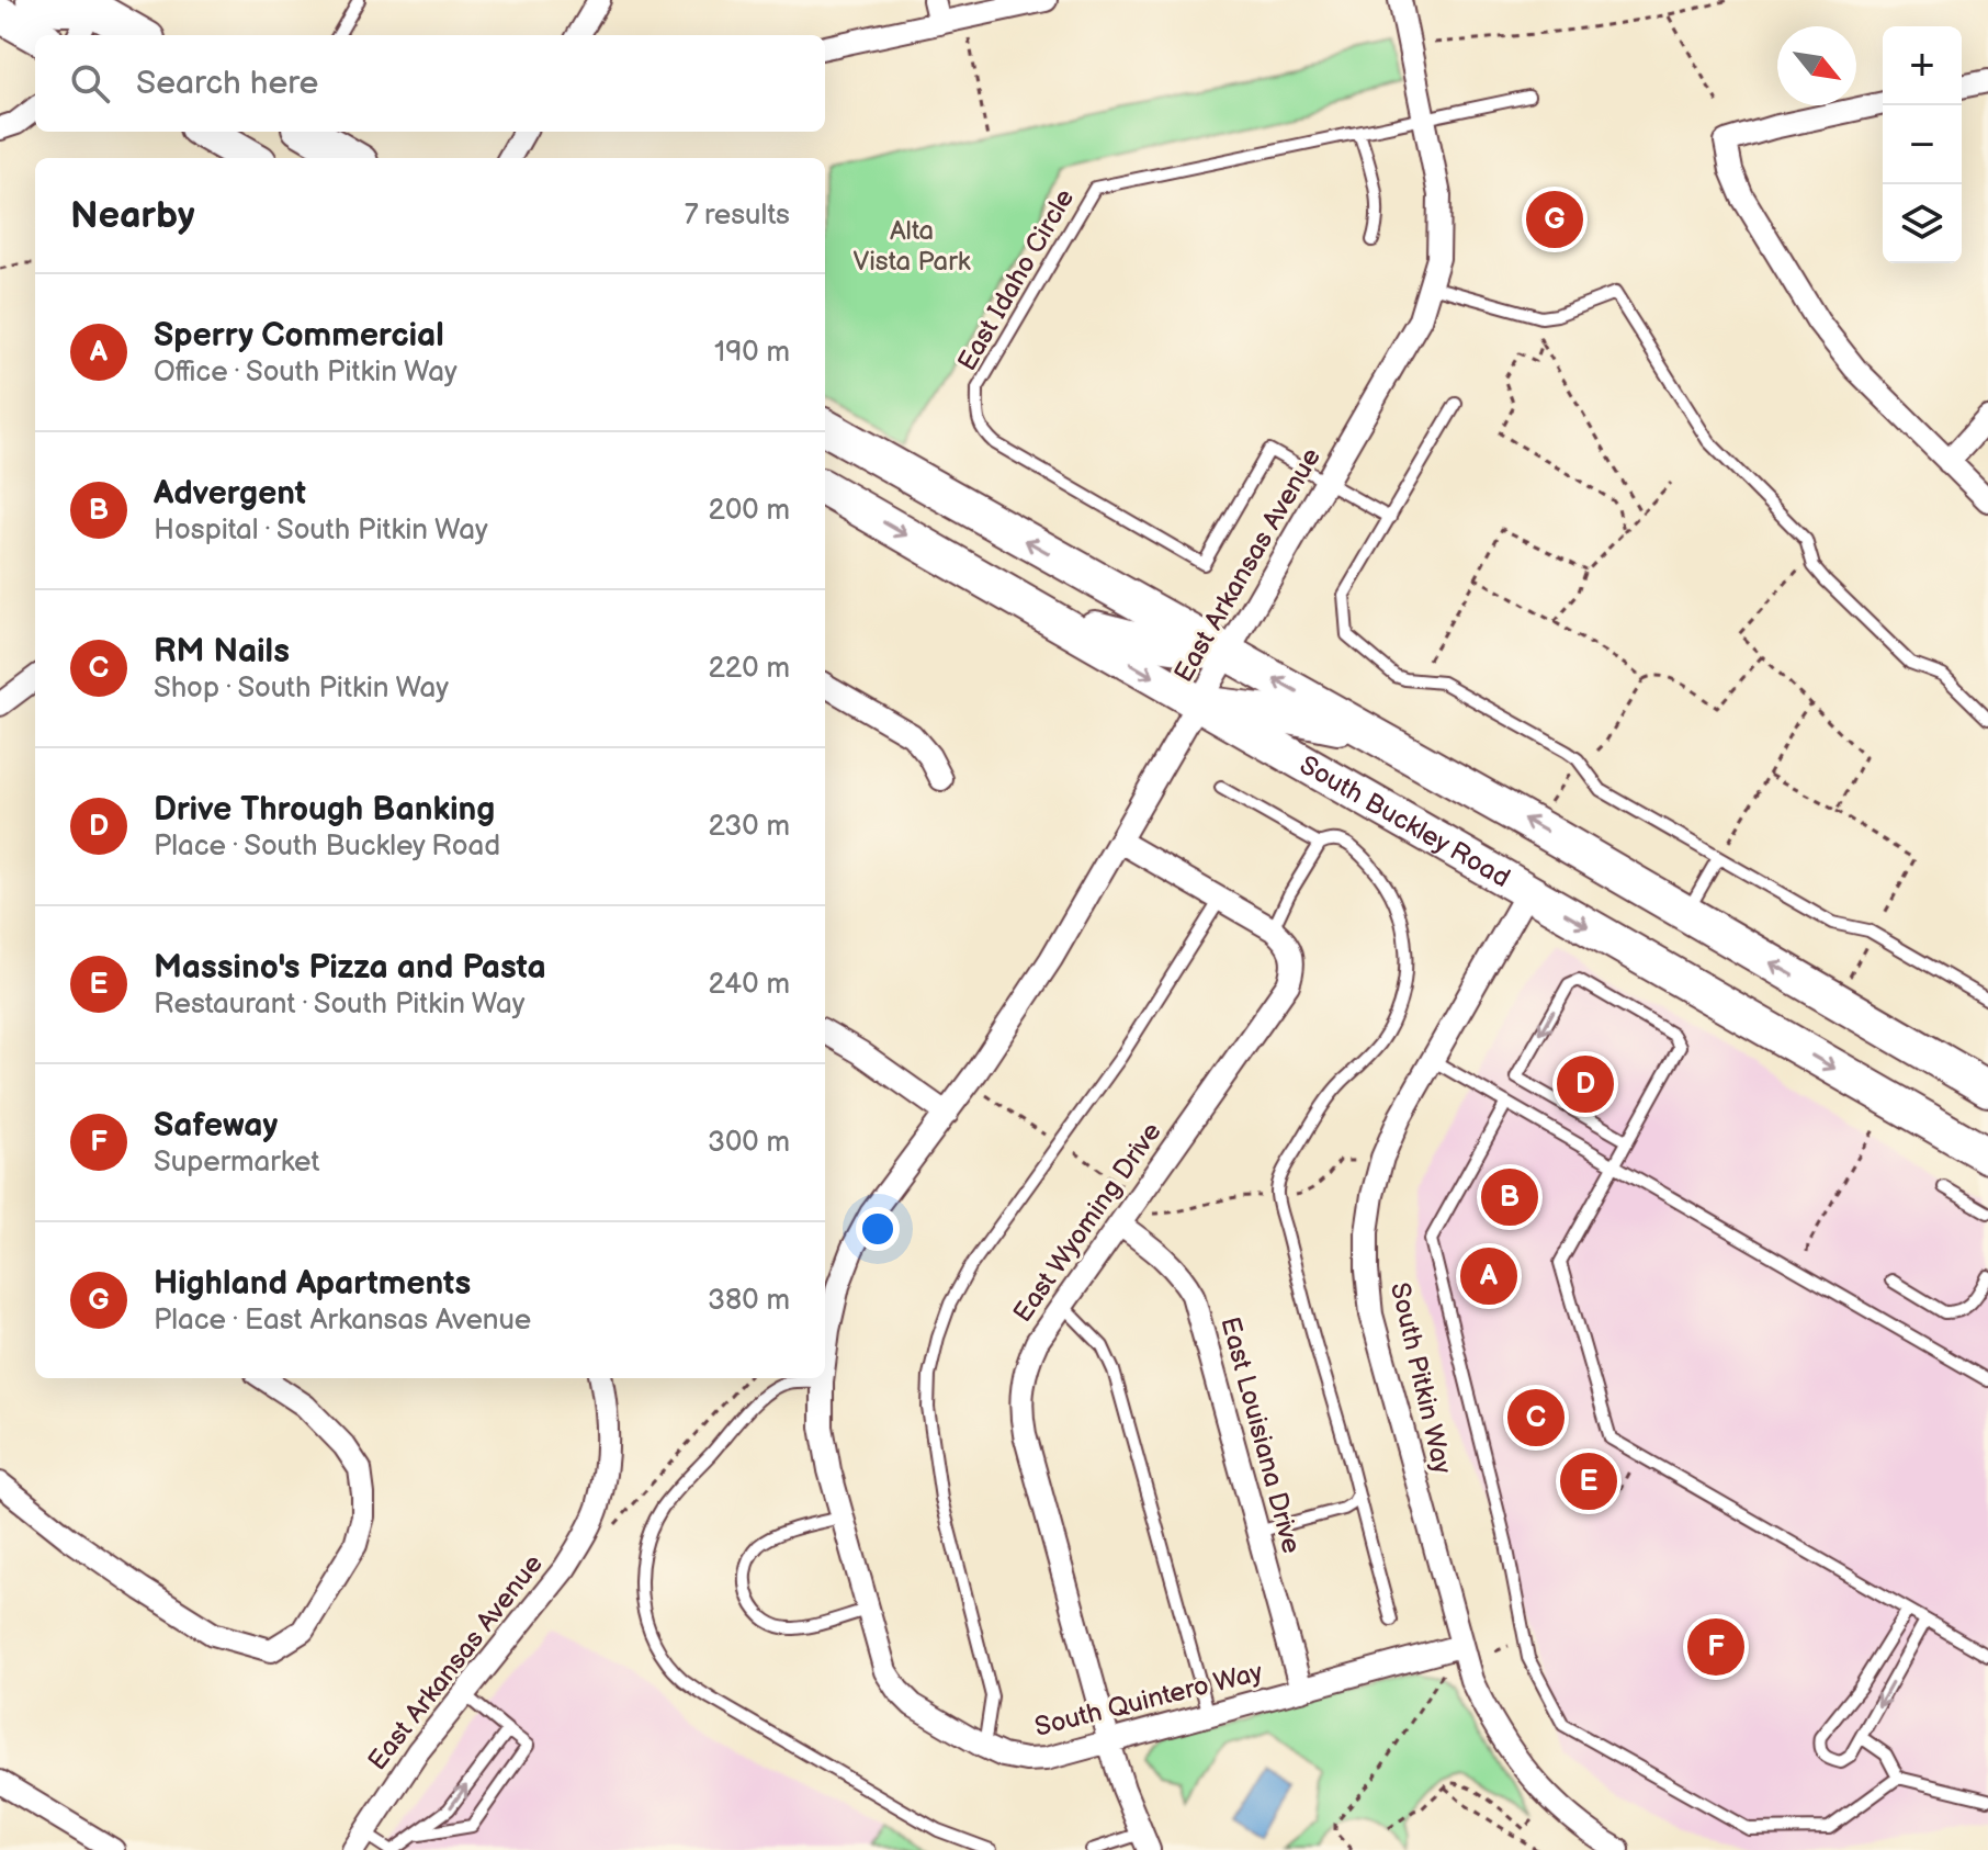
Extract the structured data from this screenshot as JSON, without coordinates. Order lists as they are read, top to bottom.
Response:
{
  "streets": {
    "main road": ["South Buckley Road"],
    "street": [
      "East Arkansas Avenue",
      "East Wyoming Drive",
      "South Pitkin Way",
      "East Louisiana Drive",
      "South Quintero Way"
    ],
    "lane": ["East Idaho Circle"]
  },
  "crossings": [
    ["East Idaho Circle", "East Arkansas Avenue"],
    ["East Arkansas Avenue", "South Buckley Road"],
    ["East Arkansas Avenue", "South Quintero Way"],
    ["South Buckley Road", "South Pitkin Way"],
    ["East Wyoming Drive", "East Louisiana Drive"],
    ["East Wyoming Drive", "South Quintero Way"],
    ["South Pitkin Way", "South Quintero Way"],
    ["East Louisiana Drive", "South Quintero Way"]
  ],
  "parks": ["Alta Vista Park"],
  "north": "bottom right",
  "page": {
    "map_buttons": ["+", "−"],
    "search": "Search here",
    "heading": ["Nearby", "7 results"],
    "pins": [
      "G",
      "D",
      "B",
      "A",
      "C",
      "E",
      "F"
    ],
    "list": [
      {
        "mark": "A",
        "name": "Sperry Commercial",
        "note": "Office · South Pitkin Way",
        "value": "190 m"
      },
      {
        "mark": "B",
        "name": "Advergent",
        "note": "Hospital · South Pitkin Way",
        "value": "200 m"
      },
      {
        "mark": "C",
        "name": "RM Nails",
        "note": "Shop · South Pitkin Way",
        "value": "220 m"
      },
      {
        "mark": "D",
        "name": "Drive Through Banking",
        "note": "Place · South Buckley Road",
        "value": "230 m"
      },
      {
        "mark": "E",
        "name": "Massino's Pizza and Pasta",
        "note": "Restaurant · South Pitkin Way",
        "value": "240 m"
      },
      {
        "mark": "F",
        "name": "Safeway",
        "note": "Supermarket",
        "value": "300 m"
      },
      {
        "mark": "G",
        "name": "Highland Apartments",
        "note": "Place · East Arkansas Avenue",
        "value": "380 m"
      }
    ]
  }
}
